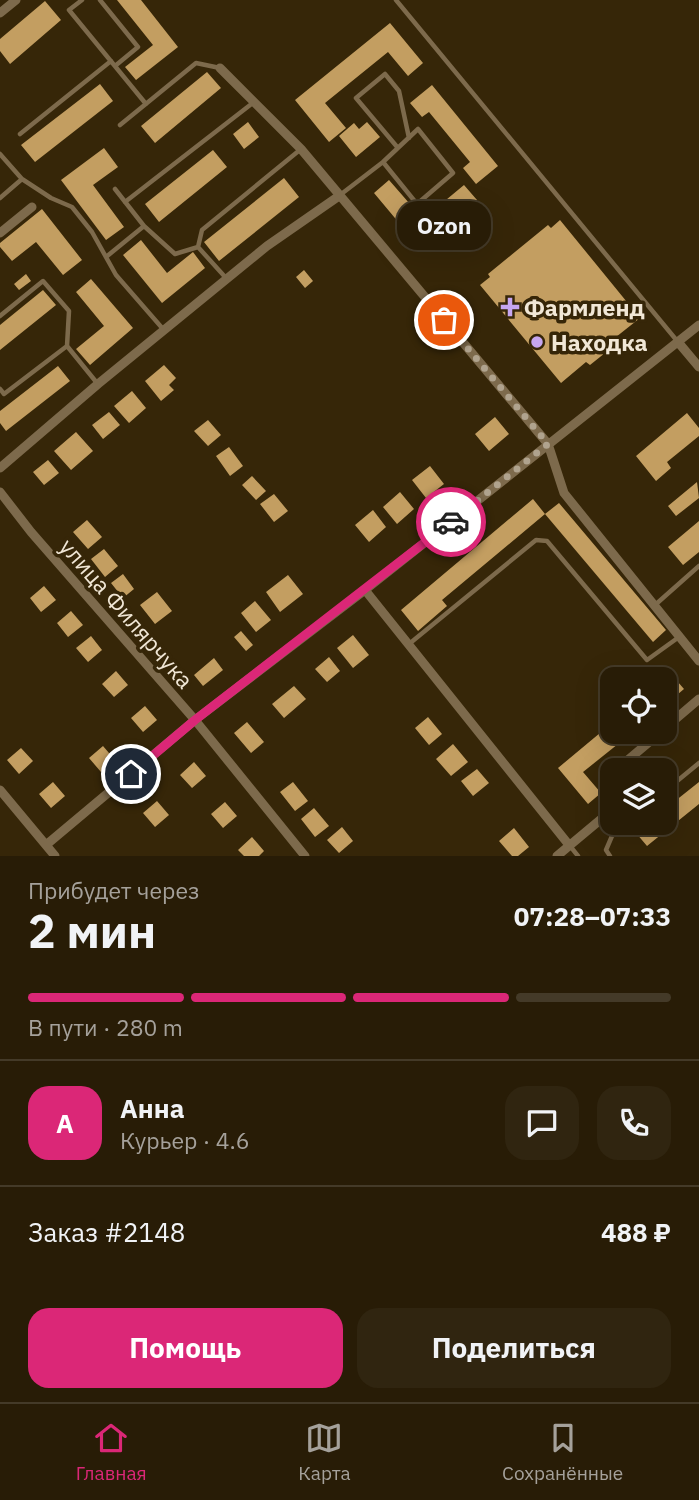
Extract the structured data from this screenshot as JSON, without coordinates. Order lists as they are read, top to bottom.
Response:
{
  "streets": {
    "street": ["улица Филярчука"]
  },
  "places": {
    "health": ["Фармленд"],
    "other": ["Ozon", "Находка"]
  },
  "page": {
    "bubble": "Ozon",
    "heading": ["2 мин", "Прибудет через", "07:28–07:33"],
    "panel": [
      "Анна",
      "Курьер · 4.6",
      "Заказ #2148",
      "488 ₽"
    ],
    "bar": "В пути · 280 m",
    "round": "А",
    "buttons": ["Помощь", "Поделиться"],
    "tabs": ["Главная", "Карта", "Сохранённые"]
  }
}
